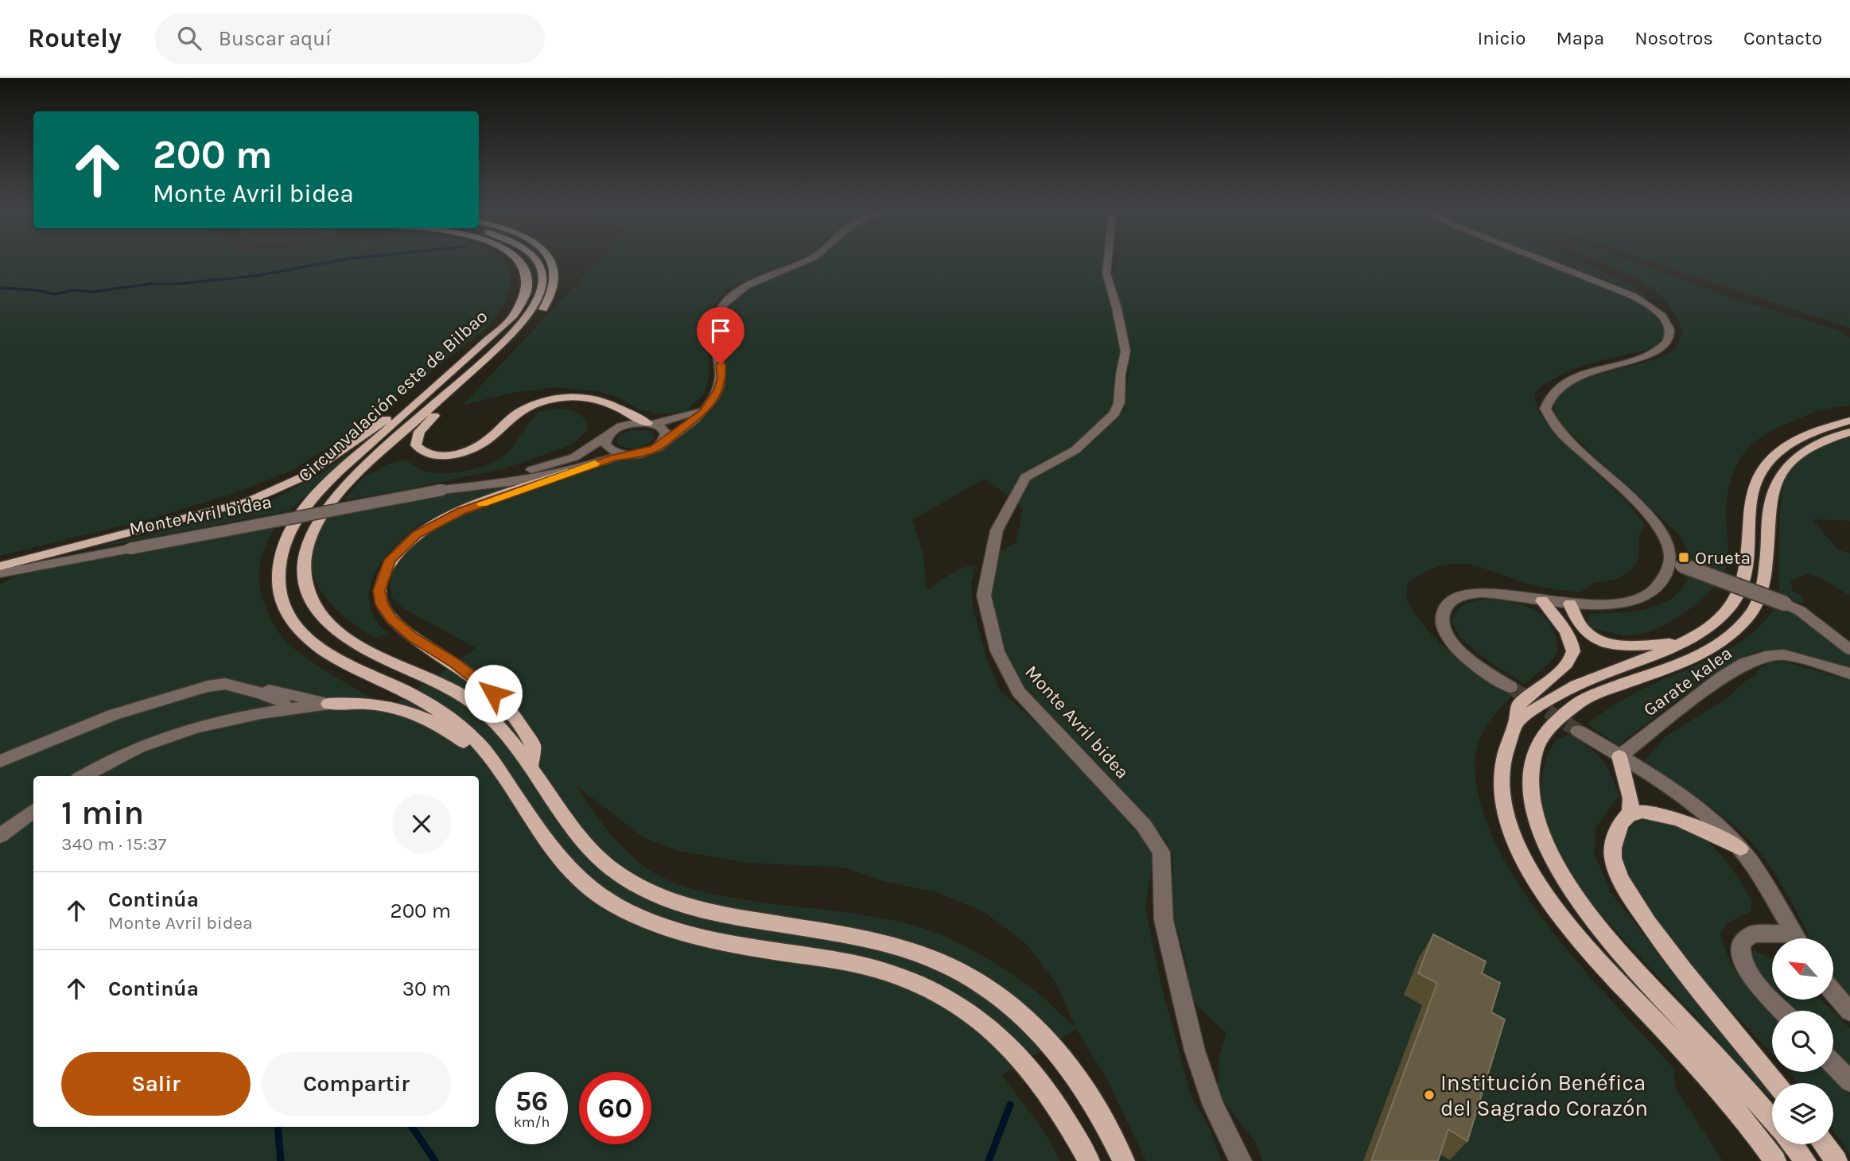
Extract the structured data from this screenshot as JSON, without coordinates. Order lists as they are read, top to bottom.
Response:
{
  "streets": {
    "main road": ["Circunvalación este de Bilbao"],
    "street": ["Monte Avril bidea", "Garate kalea"]
  },
  "places": {
    "transit": ["Orueta"],
    "other": ["Institución Benéfica del Sagrado Corazón"]
  },
  "north": "top left",
  "page": {
    "header": "Routely",
    "search": "Buscar aquí",
    "nav": [
      "Inicio",
      "Mapa",
      "Nosotros",
      "Contacto"
    ],
    "turn": ["200 m", "Monte Avril bidea"],
    "heading": ["1 min", "340 m · 15:37"],
    "list": [
      {
        "name": "Continúa",
        "note": "Monte Avril bidea",
        "value": "200 m"
      },
      {
        "name": "Continúa",
        "value": "30 m"
      }
    ],
    "buttons": ["Salir", "Compartir"],
    "speed": "56 km/h",
    "limit": "60"
  }
}
